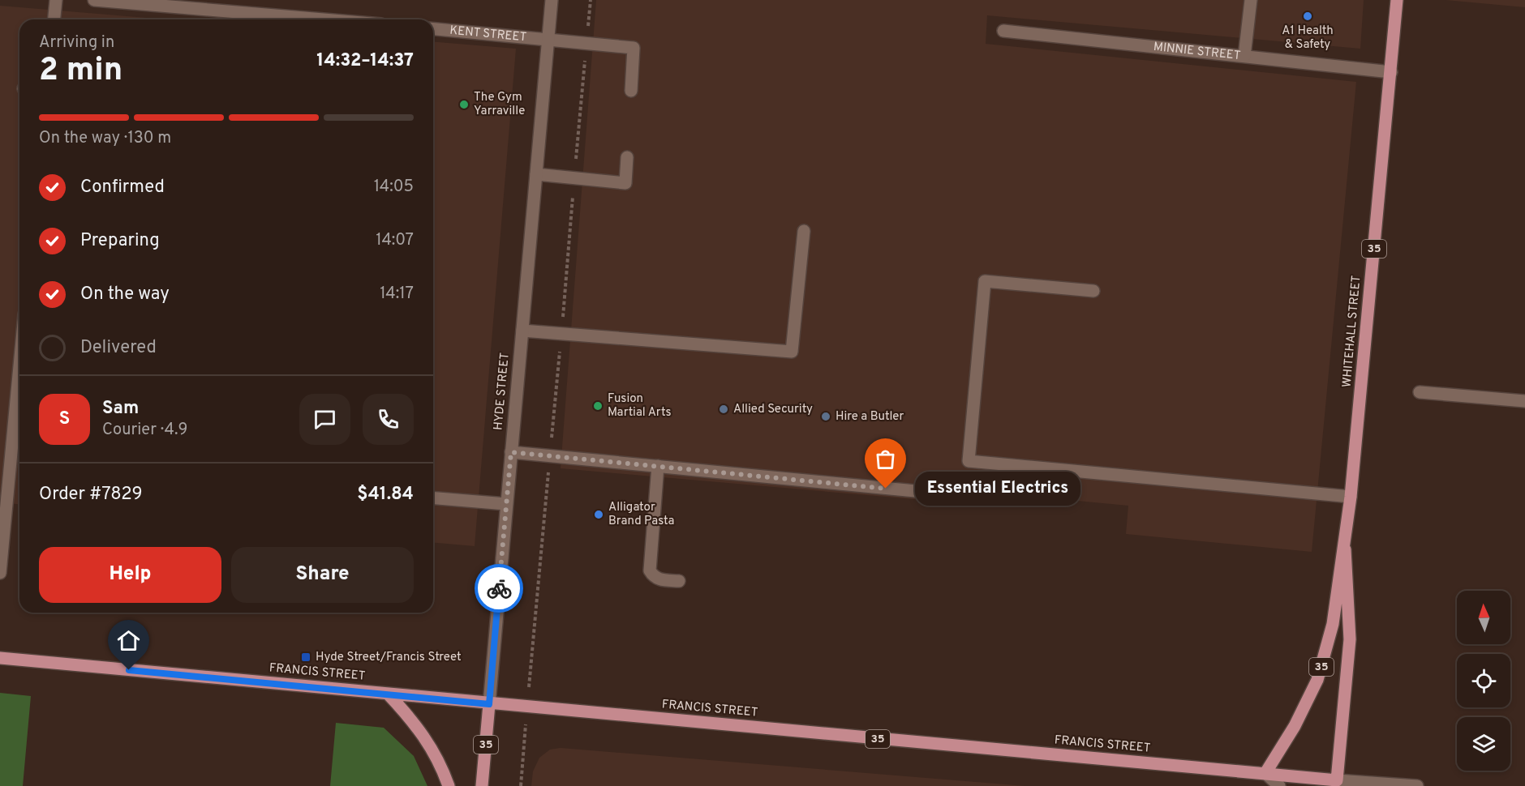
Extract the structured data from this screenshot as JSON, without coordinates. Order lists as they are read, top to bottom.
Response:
{
  "streets": {
    "main road": [
      "35",
      "WHITEHALL STREET",
      "HYDE STREET",
      "FRANCIS STREET"
    ],
    "street": ["KENT STREET", "MINNIE STREET"]
  },
  "crossings": [
    ["KENT STREET", "HYDE STREET"],
    ["MINNIE STREET", "WHITEHALL STREET"],
    ["WHITEHALL STREET", "FRANCIS STREET"],
    ["HYDE STREET", "FRANCIS STREET"]
  ],
  "places": {
    "other": [
      "A1 Health & Safety",
      "The Gym Yarraville",
      "Fusion Martial Arts",
      "Allied Security",
      "Hire a Butler",
      "Essential Electrics",
      "Alligator Brand Pasta"
    ],
    "transit": ["Hyde Street/Francis Street"]
  },
  "north": "top",
  "page": {
    "heading": ["2 min", "Arriving in", "14:32–14:37"],
    "panel": [
      "Sam",
      "Courier · 4.9",
      "Order #7829",
      "$41.84"
    ],
    "bar": "On the way · 130 m",
    "list": [
      ["Confirmed", "14:05"],
      ["Preparing", "14:07"],
      ["On the way", "14:17"],
      "Delivered"
    ],
    "round": "S",
    "bubble": "Essential Electrics",
    "buttons": ["Help", "Share"]
  }
}
